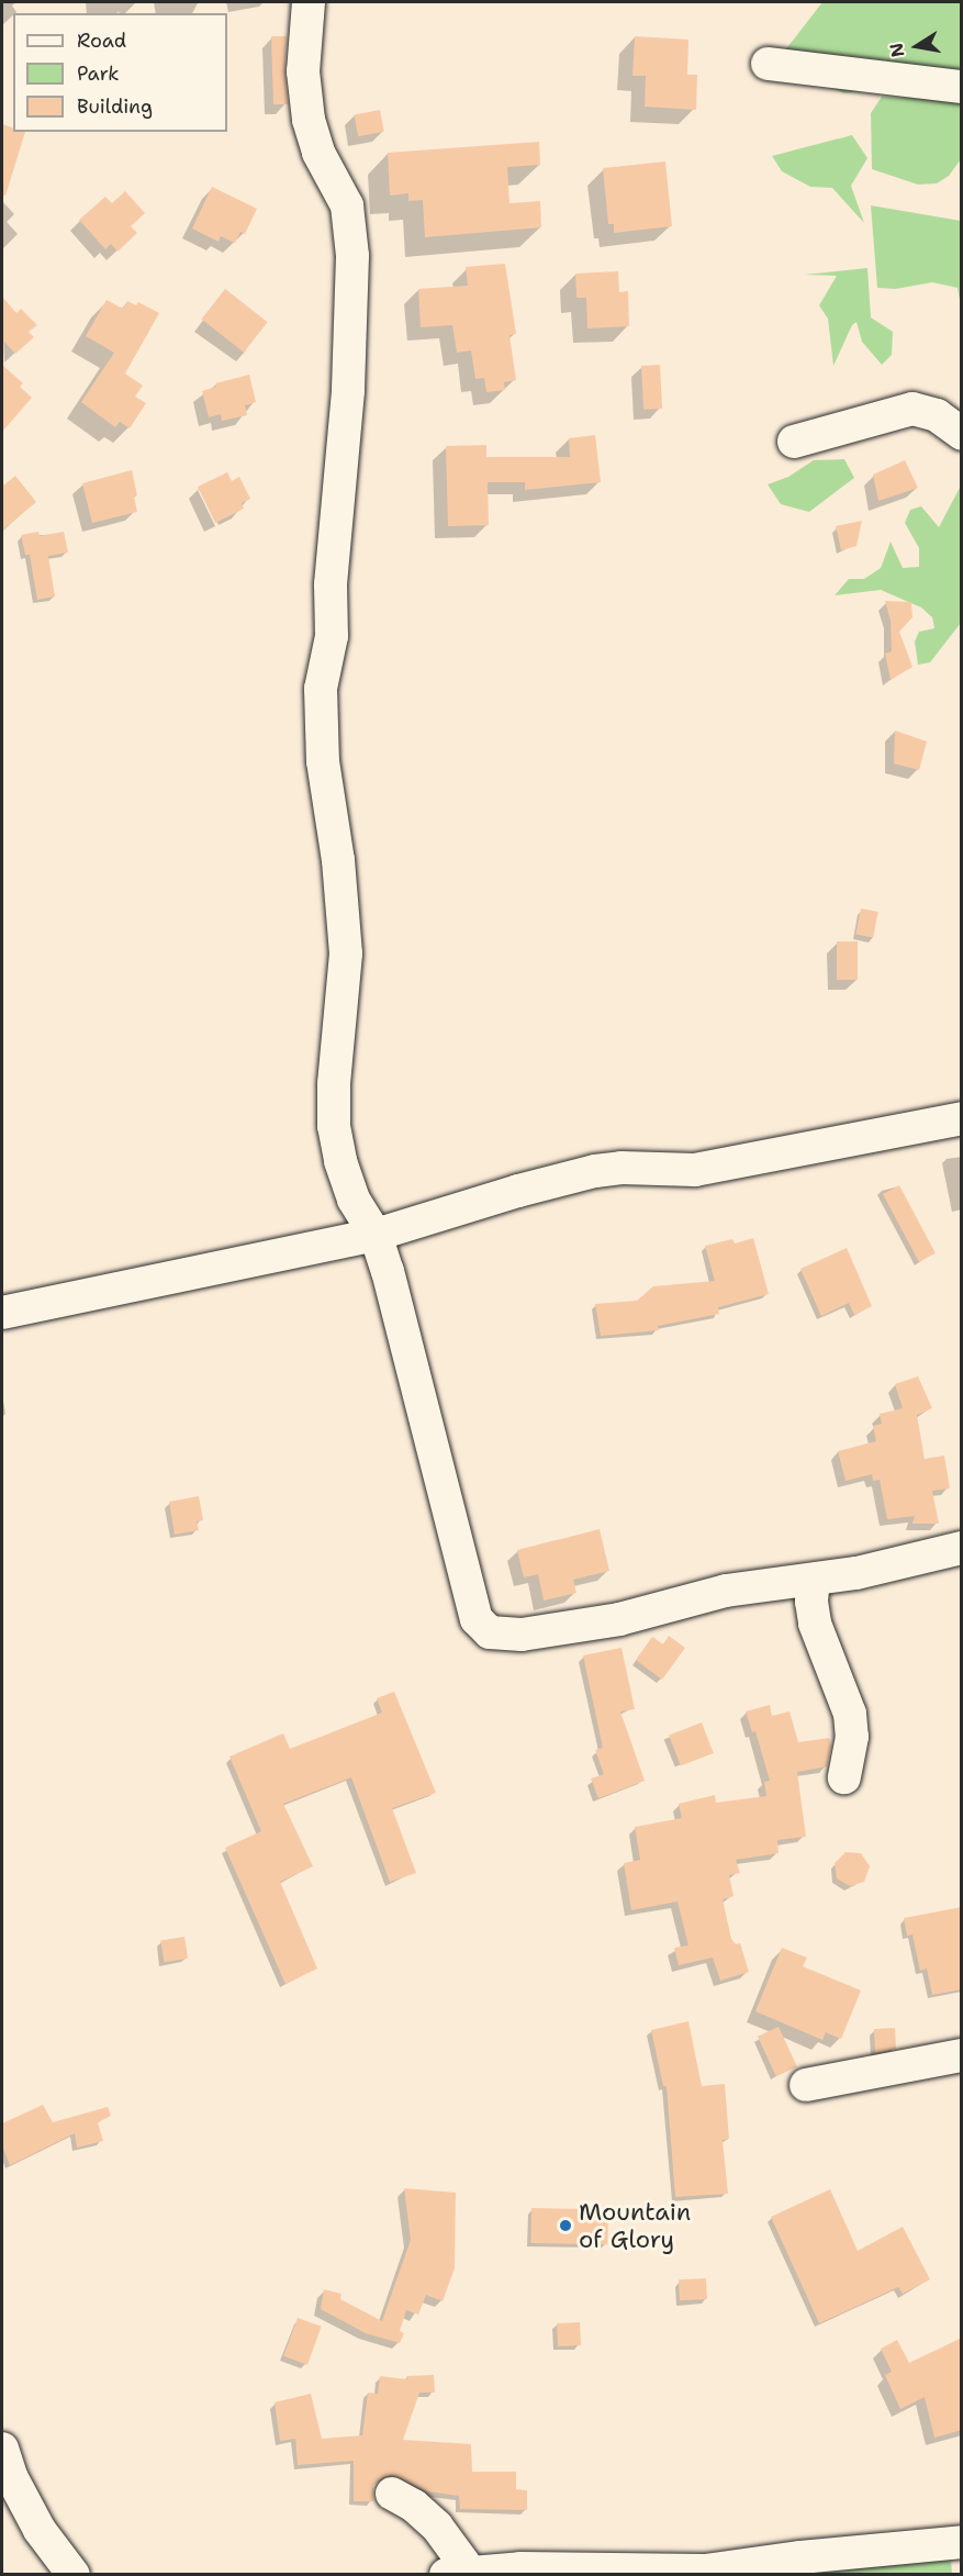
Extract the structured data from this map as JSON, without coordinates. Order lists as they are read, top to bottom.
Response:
{
  "places": ["Mountain of Glory"],
  "legend": ["Road", "Park", "Building"],
  "north": "left"
}
